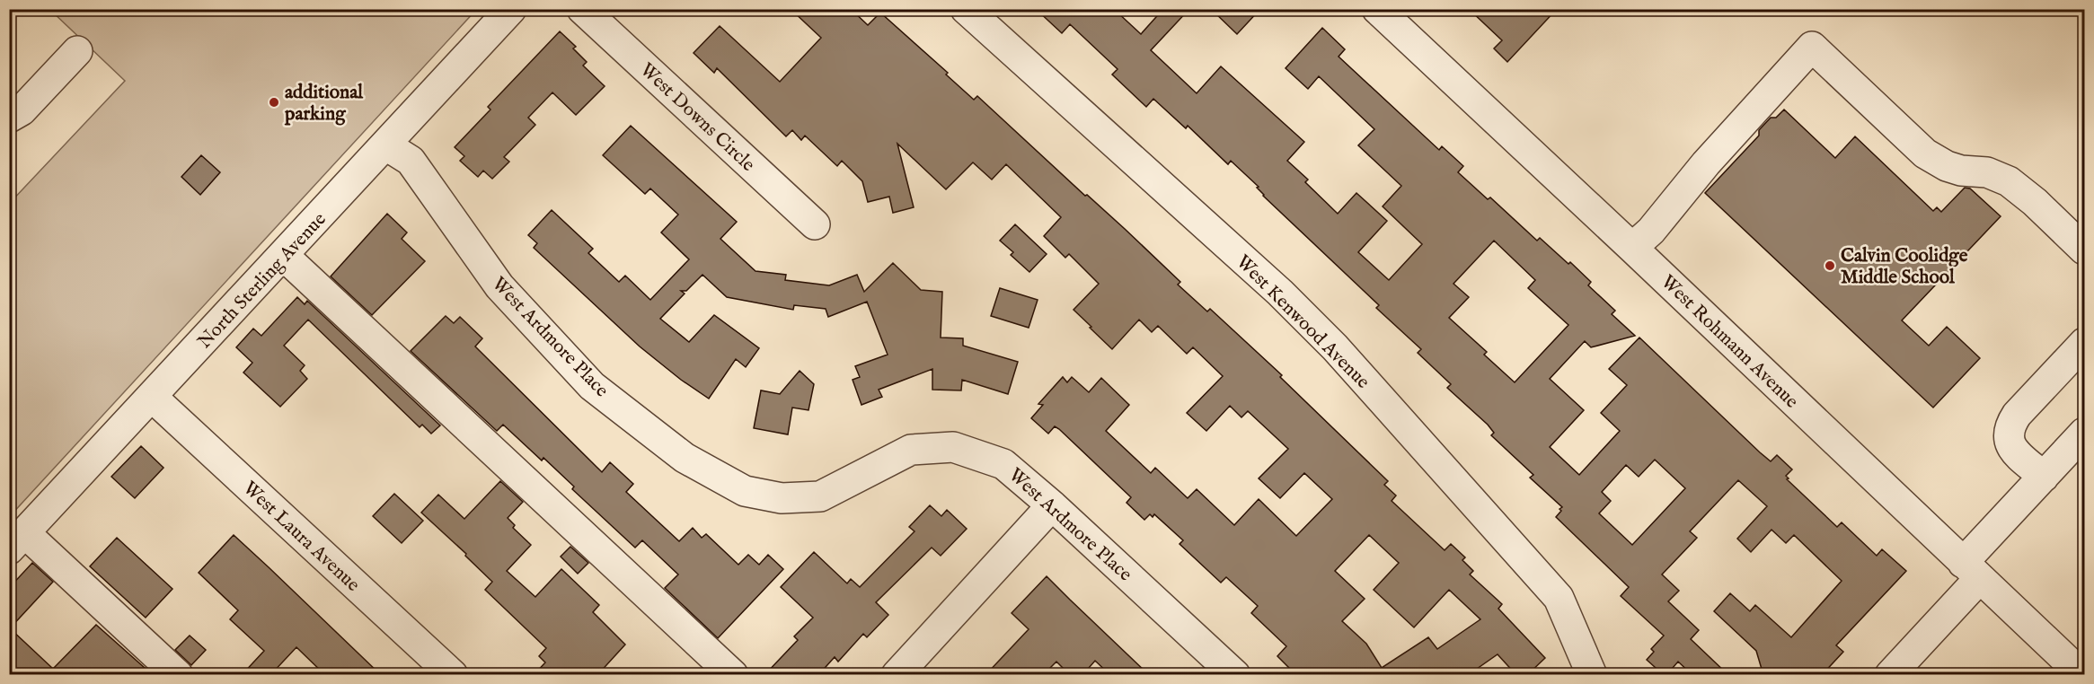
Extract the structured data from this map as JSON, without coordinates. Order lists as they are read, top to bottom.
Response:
{
  "streets": {
    "street": [
      "West Downs Circle",
      "North Sterling Avenue",
      "West Kenwood Avenue",
      "West Ardmore Place",
      "West Rohmann Avenue",
      "West Laura Avenue"
    ]
  },
  "crossings": [
    ["North Sterling Avenue", "West Ardmore Place"],
    ["North Sterling Avenue", "West Laura Avenue"]
  ],
  "places": ["additional parking", "Calvin Coolidge Middle School"]
}
